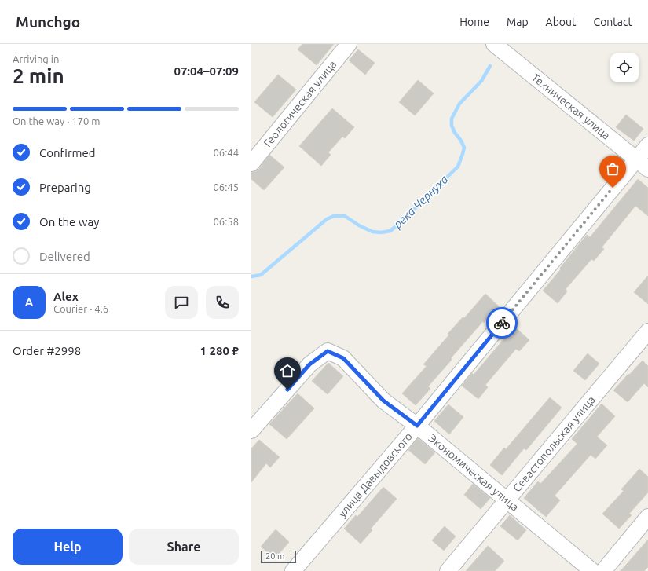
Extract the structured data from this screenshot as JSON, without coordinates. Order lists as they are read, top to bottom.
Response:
{
  "streets": {
    "street": [
      "Геологическая улица",
      "Техническая улица",
      "Севастопольская улица",
      "Экономическая улица",
      "улица Давыдовского"
    ]
  },
  "crossings": [
    ["Техническая улица", "улица Давыдовского"],
    ["Севастопольская улица", "Экономическая улица"],
    ["Экономическая улица", "улица Давыдовского"]
  ],
  "water": ["река Чернуха"],
  "scale_bar": "20 m",
  "page": {
    "header": "Munchgo",
    "nav": [
      "Home",
      "Map",
      "About",
      "Contact"
    ],
    "heading": ["2 min", "Arriving in", "07:04–07:09"],
    "panel": [
      "Alex",
      "Courier · 4.6",
      "Order #2998",
      "1 280 ₽"
    ],
    "bar": "On the way · 170 m",
    "list": [
      ["Confirmed", "06:44"],
      ["Preparing", "06:45"],
      ["On the way", "06:58"],
      "Delivered"
    ],
    "round": "A",
    "buttons": ["Help", "Share"],
    "scale": "20 m"
  }
}
